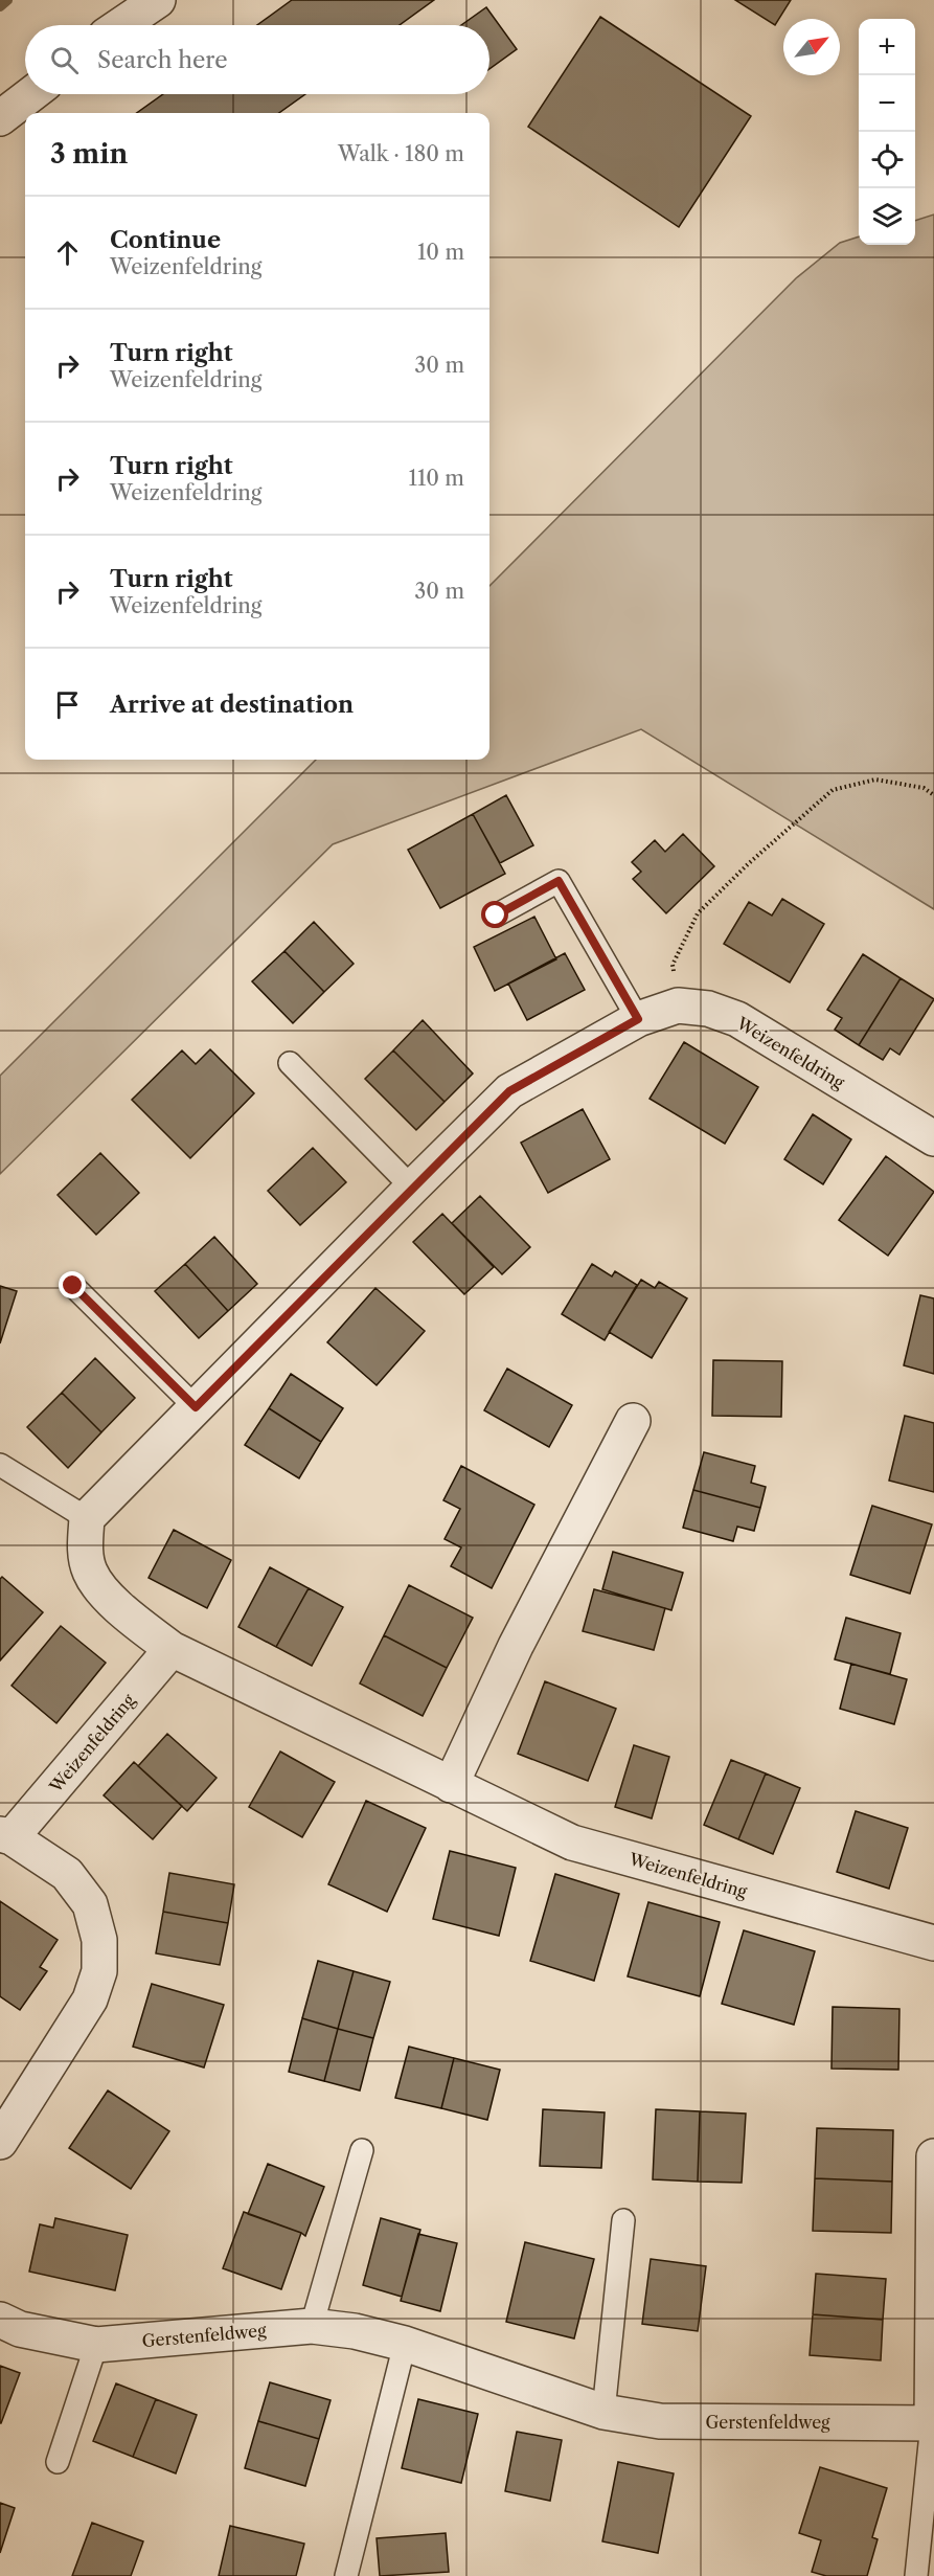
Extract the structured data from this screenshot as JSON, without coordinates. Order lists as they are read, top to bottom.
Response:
{
  "streets": {
    "street": ["Weizenfeldring", "Gerstenfeldweg"]
  },
  "north": "top right",
  "page": {
    "map_buttons": ["+", "−"],
    "search": "Search here",
    "heading": ["3 min", "Walk · 180 m"],
    "list": [
      ["Continue", "Weizenfeldring", "10 m"],
      ["Turn right", "Weizenfeldring", "30 m"],
      ["Turn right", "Weizenfeldring", "110 m"],
      ["Turn right", "Weizenfeldring", "30 m"],
      "Arrive at destination"
    ]
  }
}
